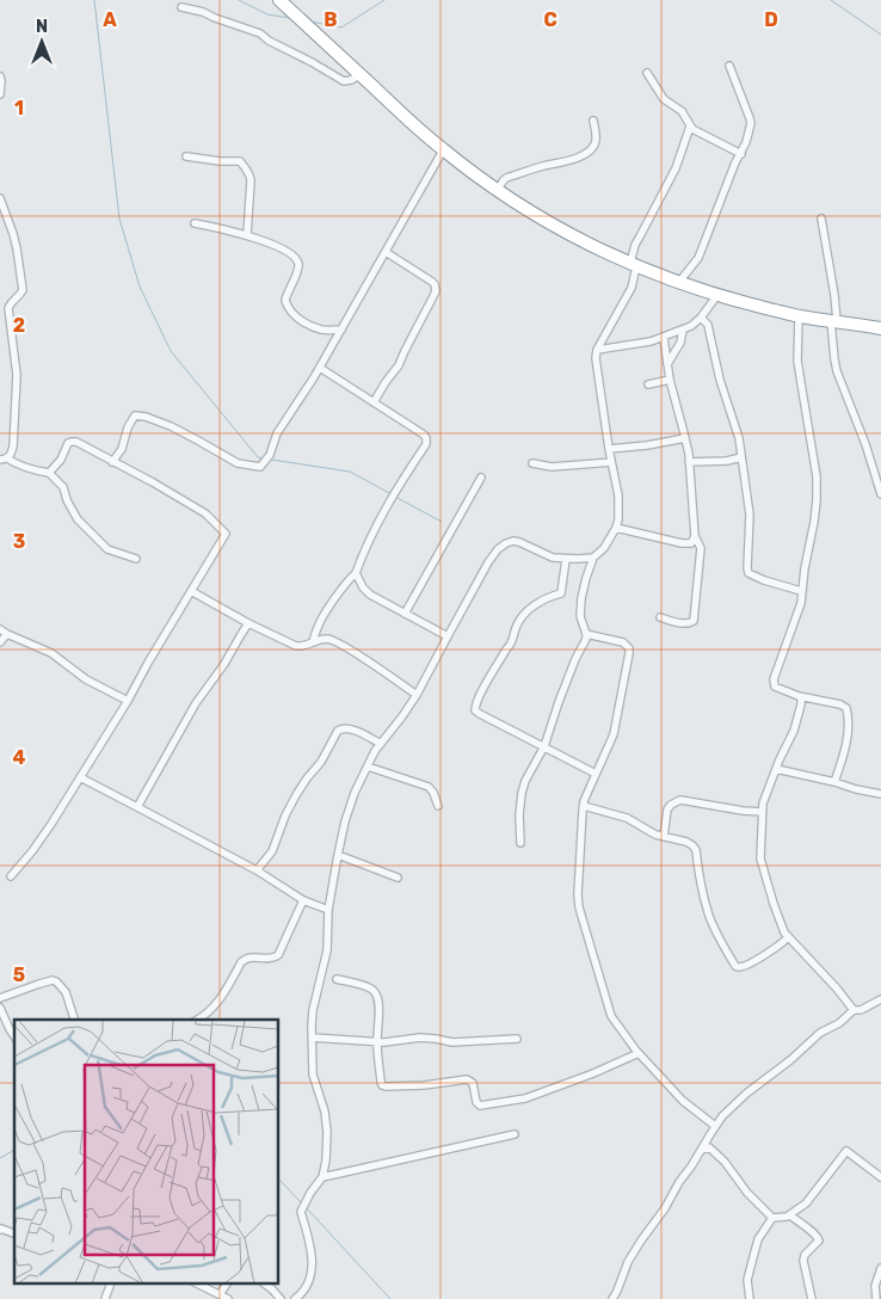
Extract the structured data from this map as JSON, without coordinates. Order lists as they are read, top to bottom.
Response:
{
  "north": "top",
  "grid": {
    "columns": [
      "A",
      "B",
      "C",
      "D"
    ],
    "rows": [
      "1",
      "2",
      "3",
      "4",
      "5"
    ]
  }
}
